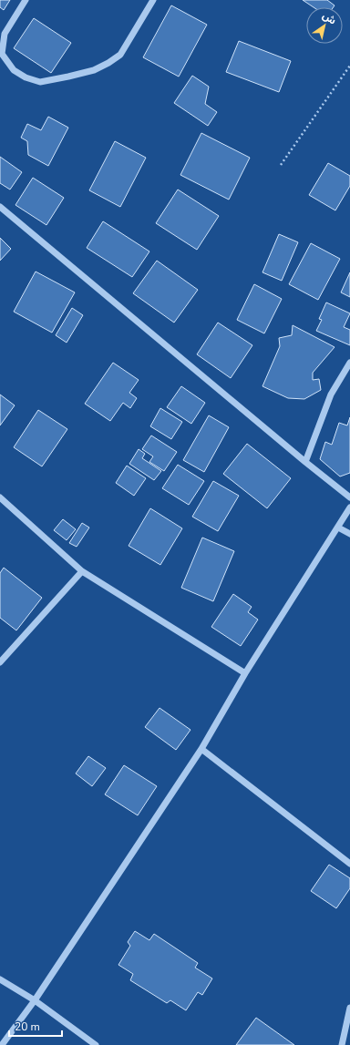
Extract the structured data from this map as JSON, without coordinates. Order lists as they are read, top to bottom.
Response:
{
  "scale_bar": "20 m",
  "north": "top right"
}
